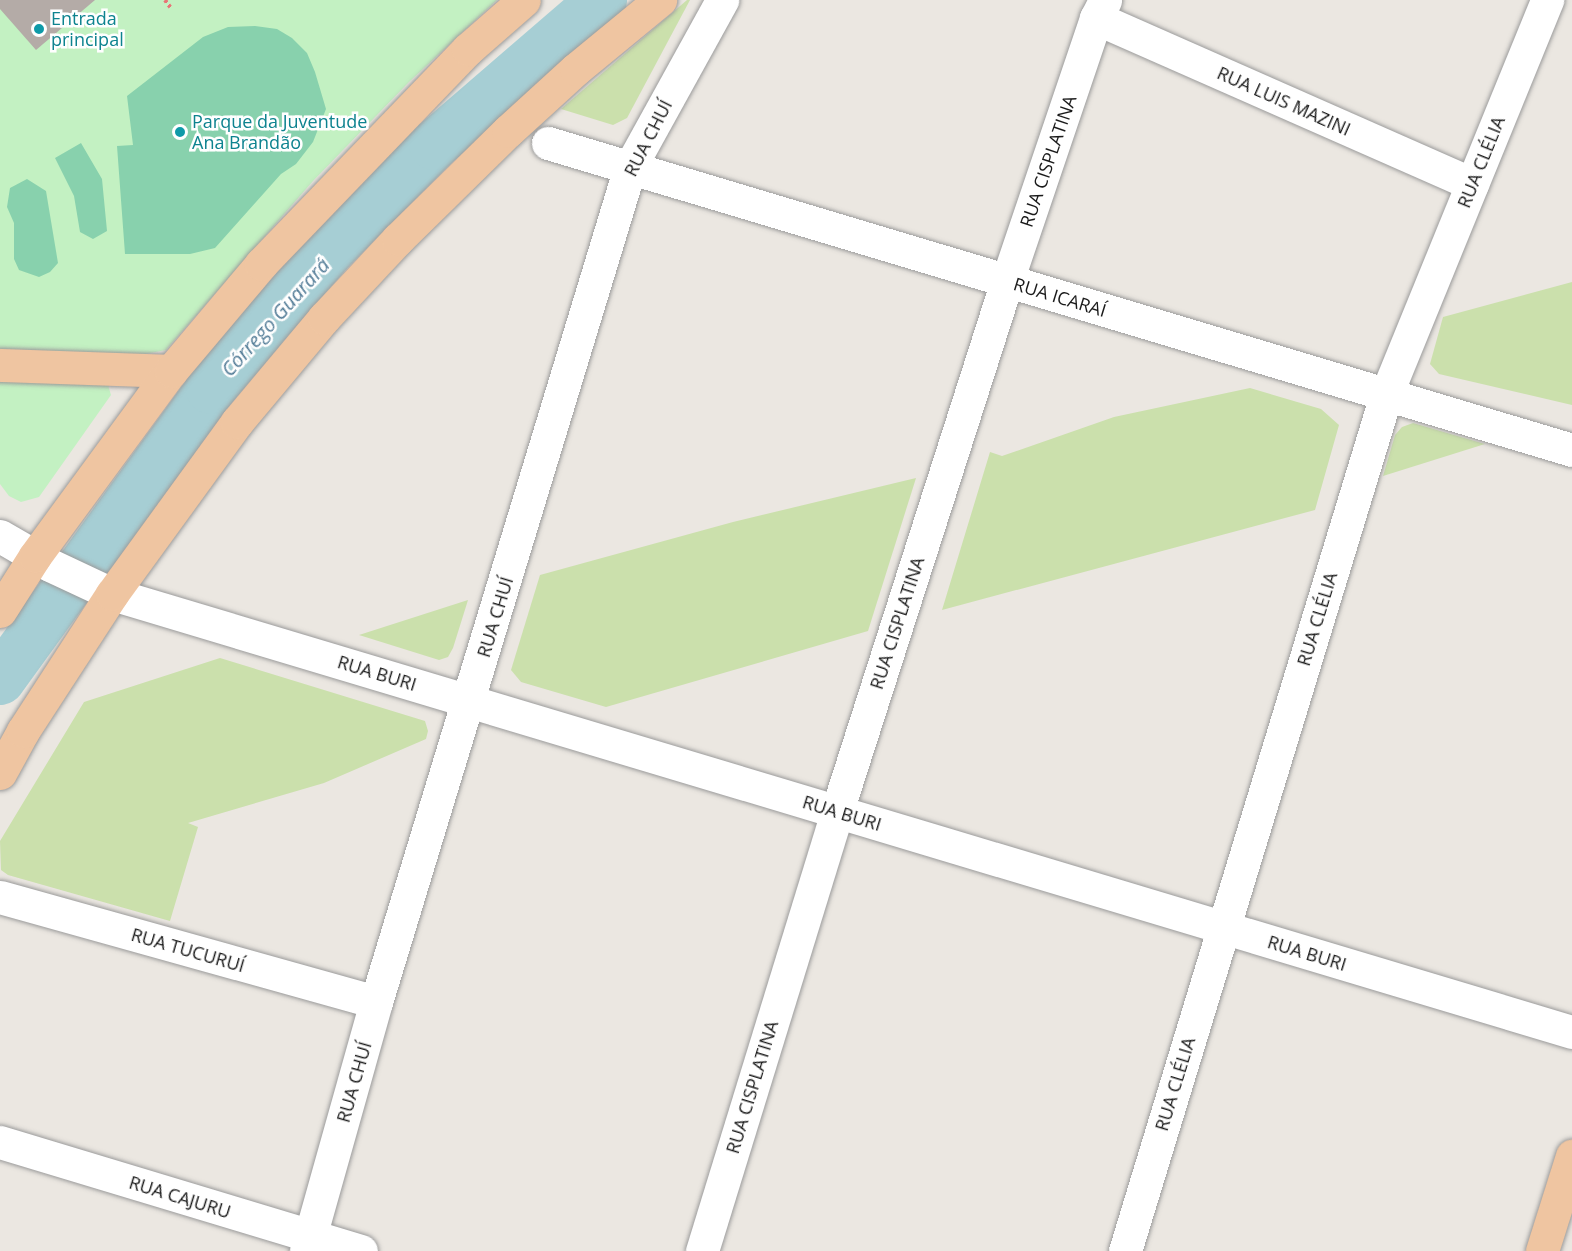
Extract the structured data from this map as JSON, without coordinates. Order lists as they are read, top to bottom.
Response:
{
  "streets": {
    "street": [
      "RUA LUIS MAZINI",
      "RUA CHUÍ",
      "RUA CISPLATINA",
      "RUA CLÉLIA",
      "RUA ICARAÍ",
      "RUA BURI",
      "RUA TUCURUÍ",
      "RUA CAJURU"
    ]
  },
  "crossings": [
    ["RUA LUIS MAZINI", "RUA CISPLATINA"],
    ["RUA LUIS MAZINI", "RUA CLÉLIA"],
    ["RUA CHUÍ", "RUA ICARAÍ"],
    ["RUA CHUÍ", "RUA BURI"],
    ["RUA CHUÍ", "RUA TUCURUÍ"],
    ["RUA CHUÍ", "RUA CAJURU"],
    ["RUA CISPLATINA", "RUA ICARAÍ"],
    ["RUA CISPLATINA", "RUA BURI"],
    ["RUA CLÉLIA", "RUA ICARAÍ"],
    ["RUA CLÉLIA", "RUA BURI"]
  ],
  "water": ["Córrego Guarará"],
  "places": ["Entrada principal", "Parque da Juventude Ana Brandão"]
}
